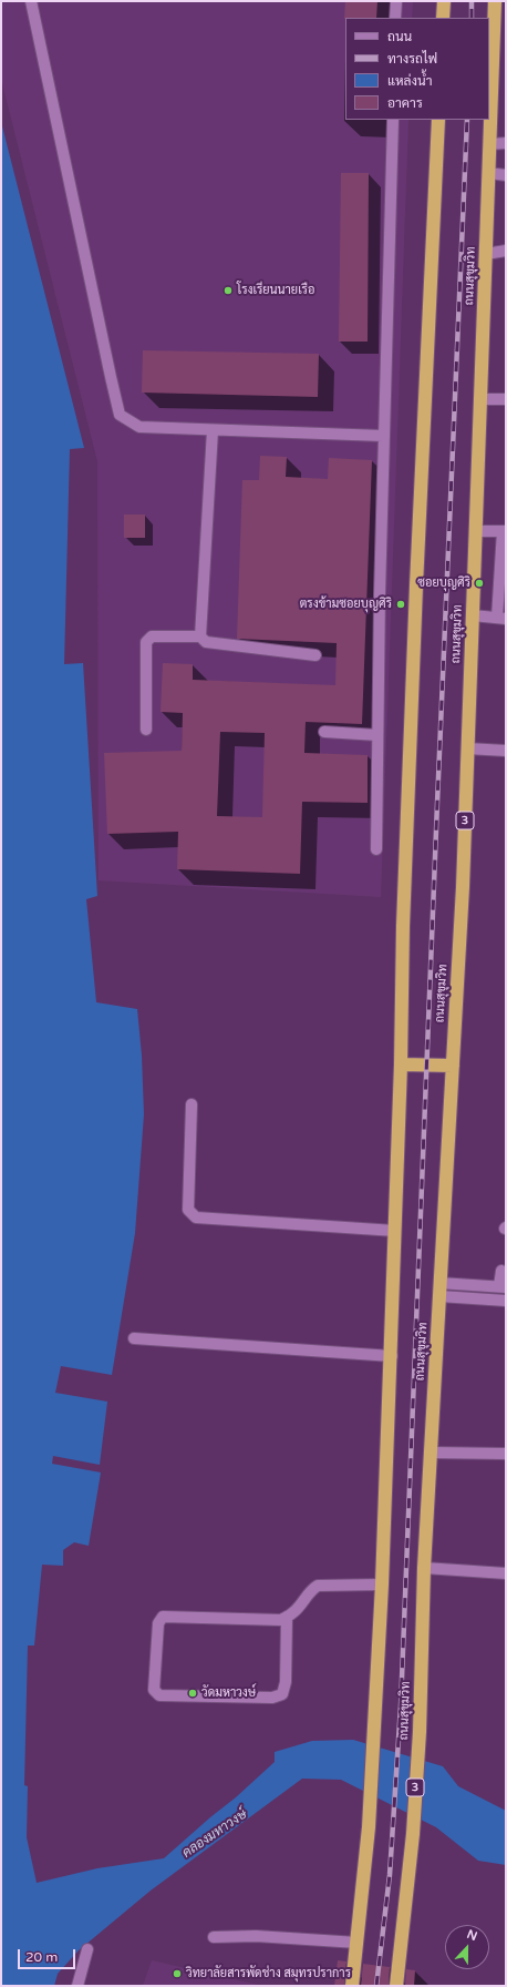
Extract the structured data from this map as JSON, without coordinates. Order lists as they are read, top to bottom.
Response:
{
  "streets": {
    "highway": ["ถนนสุขุมวิท", "3"]
  },
  "water": ["คลองมหาวงษ์"],
  "places": [
    "โรงเรียนนายเรือ",
    "ซอยบุญศิริ",
    "ตรงข้ามซอยบุญศิริ",
    "วัดมหาวงษ์",
    "วิทยาลัยสารพัดช่าง สมุทรปราการ"
  ],
  "legend": [
    "ถนน",
    "ทางรถไฟ",
    "แหล่งน้ำ",
    "อาคาร"
  ],
  "scale_bar": "20 m",
  "north": "top"
}
